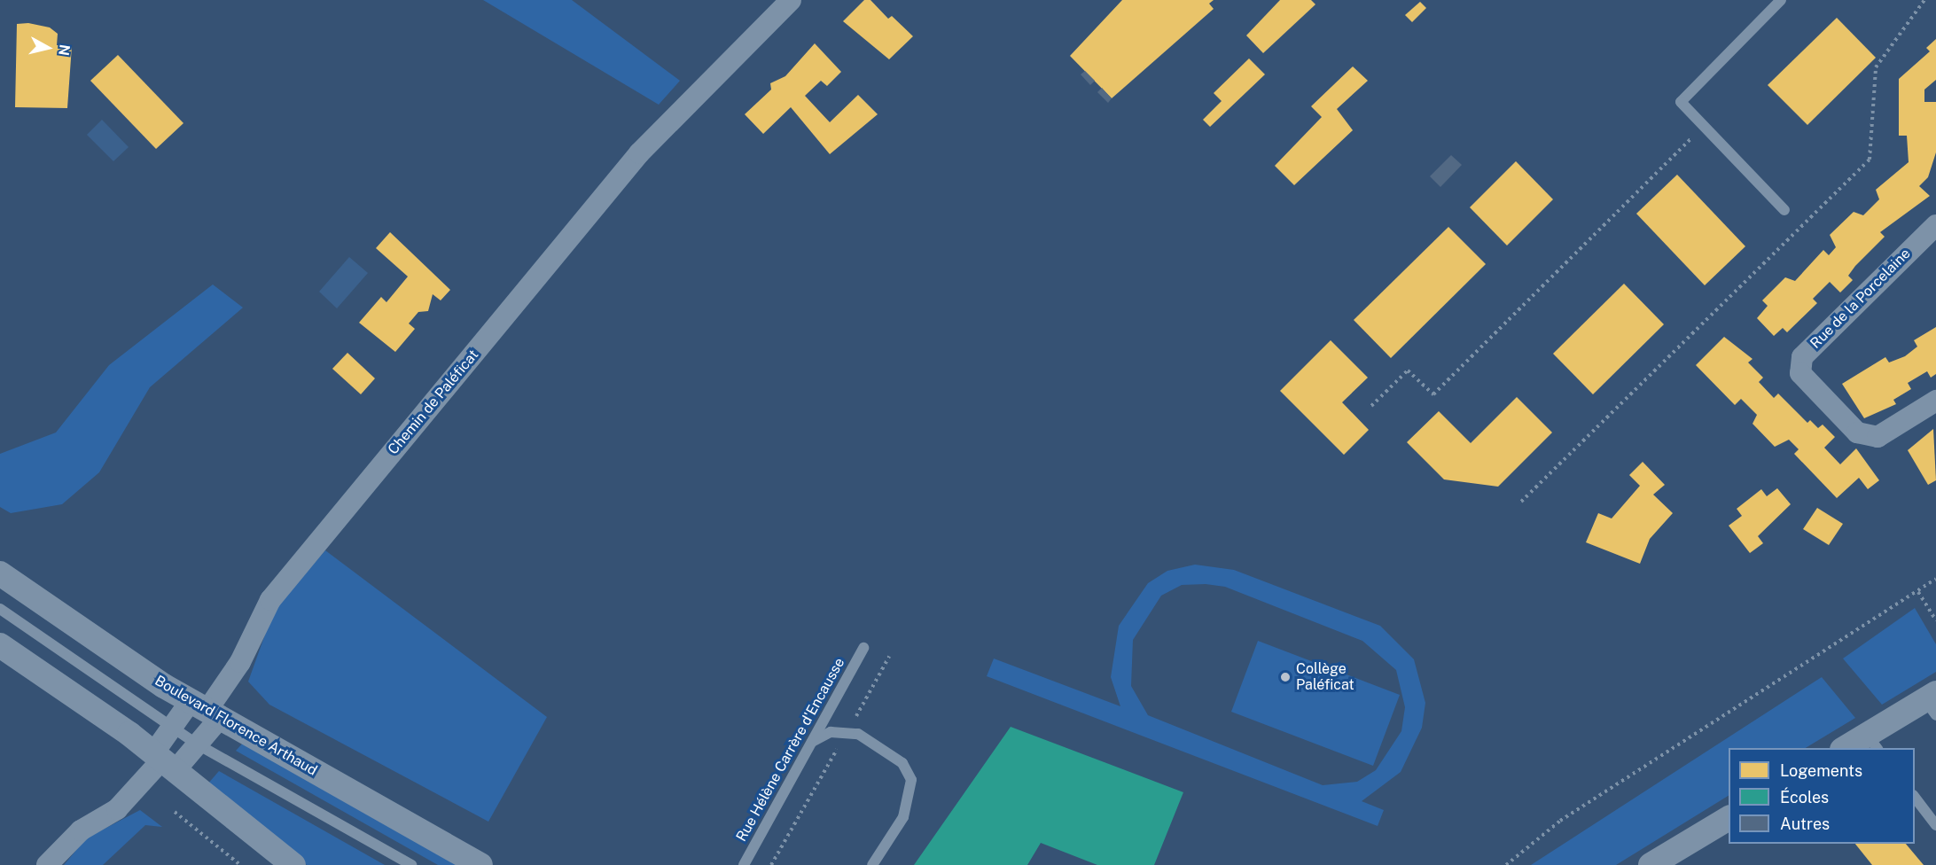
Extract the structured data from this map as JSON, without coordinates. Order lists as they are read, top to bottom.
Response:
{
  "streets": {
    "street": ["Rue de la Porcelaine", "Chemin de Paléficat", "Boulevard Florence Arthaud"],
    "lane": ["Rue Hélène Carrère d'Encausse"]
  },
  "crossings": [
    ["Chemin de Paléficat", "Boulevard Florence Arthaud"]
  ],
  "places": ["Collège Paléficat"],
  "legend": ["Logements", "Écoles", "Autres"],
  "north": "right"
}
